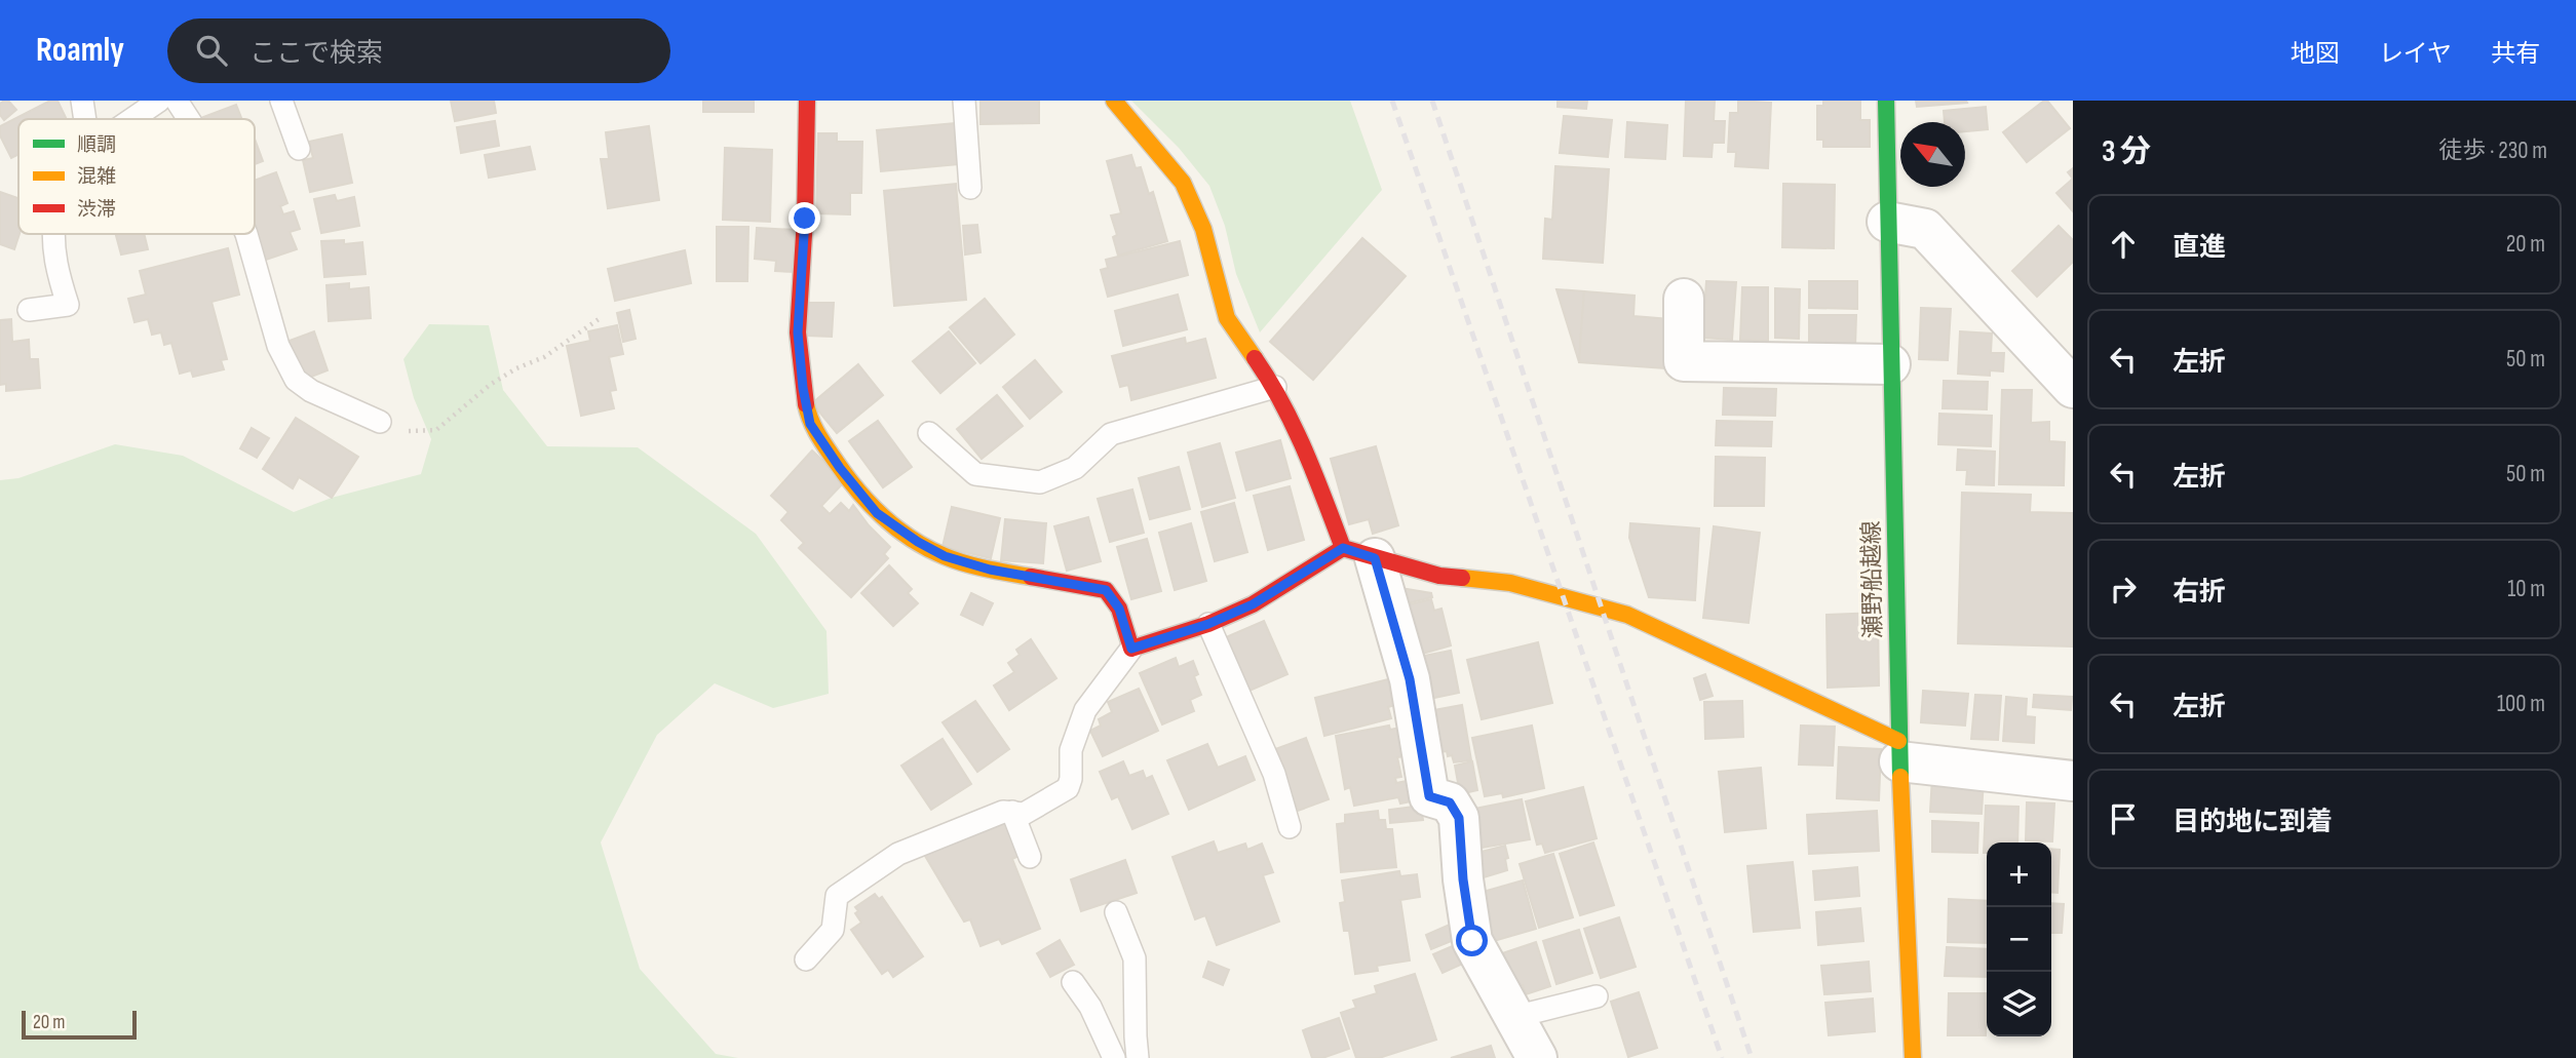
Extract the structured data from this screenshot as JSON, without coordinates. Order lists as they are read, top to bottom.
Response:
{
  "streets": {
    "street": ["瀬野船越線"]
  },
  "legend": ["順調", "混雑", "渋滞"],
  "scale_bar": "20 m",
  "north": "top left",
  "page": {
    "header": "Roamly",
    "search": "ここで検索",
    "nav": ["地図", "レイヤ", "共有"],
    "heading": ["3 分", "徒歩 · 230 m"],
    "list": [
      ["直進", "20 m"],
      ["左折", "50 m"],
      ["左折", "50 m"],
      ["右折", "10 m"],
      ["左折", "100 m"],
      "目的地に到着"
    ],
    "map_buttons": ["+", "−"],
    "scale": "20 m"
  }
}
